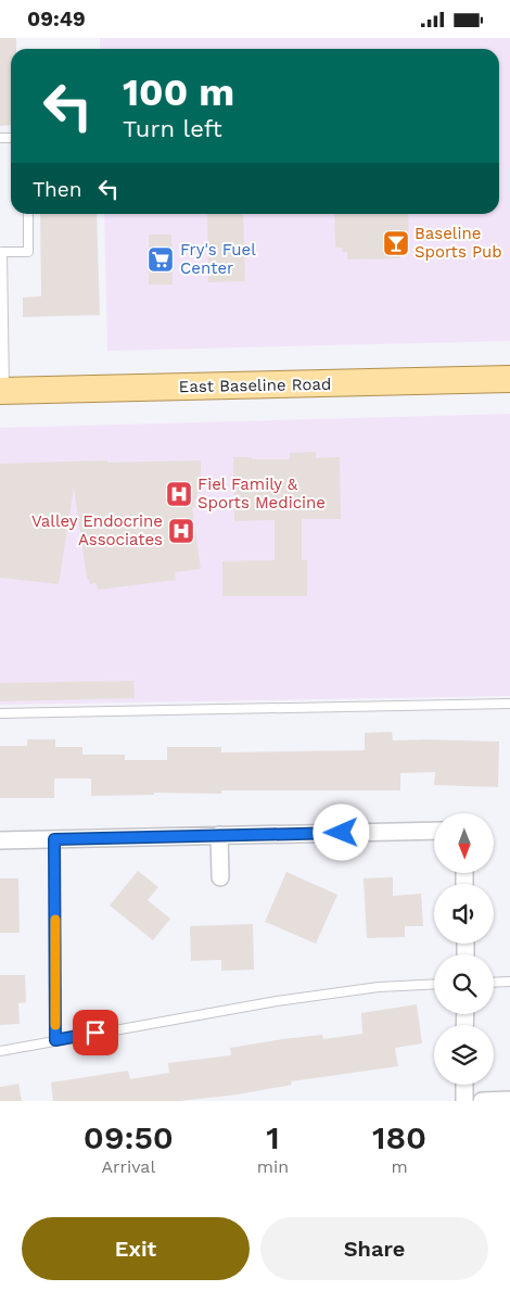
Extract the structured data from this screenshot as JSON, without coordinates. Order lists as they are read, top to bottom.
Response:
{
  "streets": {
    "main road": ["East Baseline Road"]
  },
  "places": {
    "bar": ["Baseline Sports Pub"],
    "supermarket": ["Fry's Fuel Center"],
    "hospital": ["Fiel Family & Sports Medicine", "Valley Endocrine Associates"]
  },
  "north": "bottom",
  "page": {
    "status": "09:49",
    "turn": ["100 m", "Turn left"],
    "then": "Then",
    "eta": [
      "09:50",
      "Arrival",
      "1",
      "min",
      "180",
      "m"
    ],
    "buttons": ["Exit", "Share"]
  }
}
